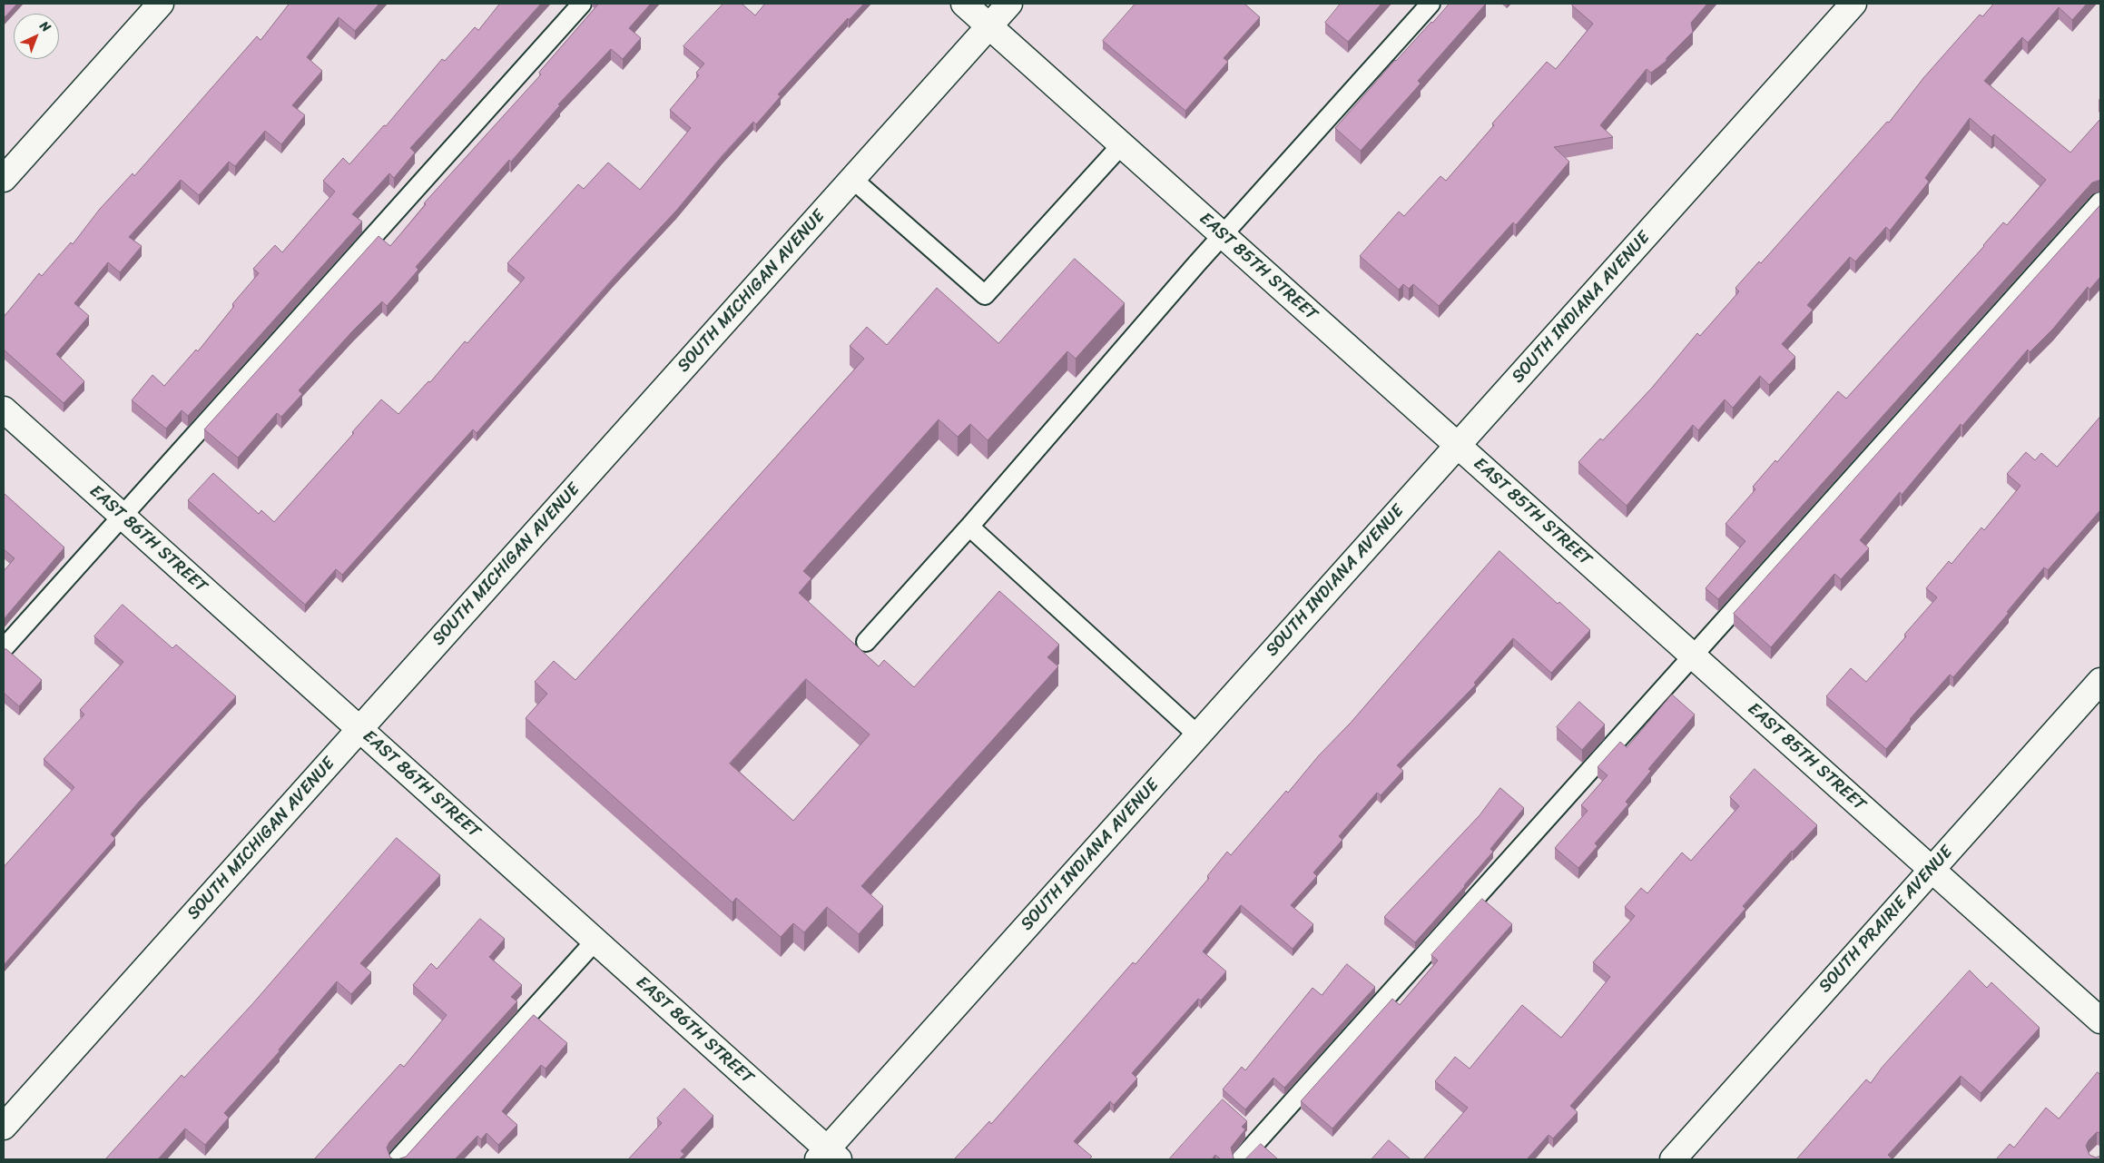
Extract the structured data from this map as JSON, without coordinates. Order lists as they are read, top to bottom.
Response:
{
  "streets": {
    "street": [
      "EAST 85TH STREET",
      "SOUTH MICHIGAN AVENUE",
      "SOUTH INDIANA AVENUE",
      "EAST 86TH STREET",
      "SOUTH PRAIRIE AVENUE"
    ]
  },
  "crossings": [
    ["EAST 85TH STREET", "SOUTH MICHIGAN AVENUE"],
    ["EAST 85TH STREET", "SOUTH INDIANA AVENUE"],
    ["EAST 85TH STREET", "SOUTH PRAIRIE AVENUE"],
    ["SOUTH MICHIGAN AVENUE", "EAST 86TH STREET"],
    ["SOUTH INDIANA AVENUE", "EAST 86TH STREET"]
  ],
  "north": "top right"
}
